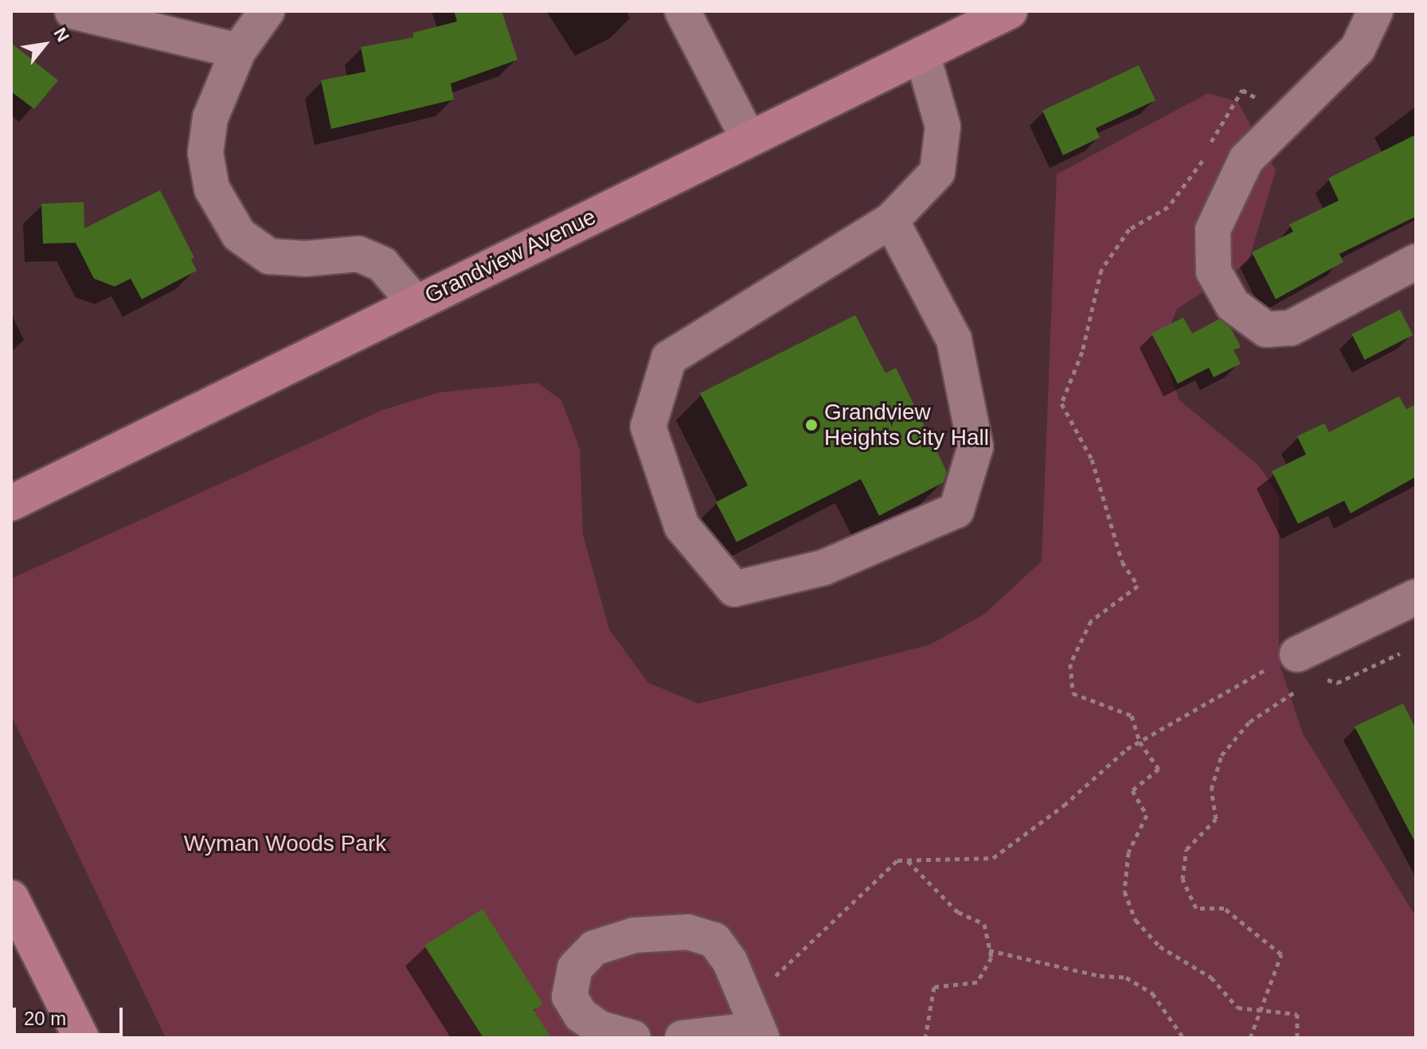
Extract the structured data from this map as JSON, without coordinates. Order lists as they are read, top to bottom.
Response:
{
  "streets": {
    "main road": ["Grandview Avenue"]
  },
  "parks": ["Wyman Woods Park"],
  "places": ["Grandview Heights City Hall"],
  "scale_bar": "20 m",
  "north": "top right"
}
